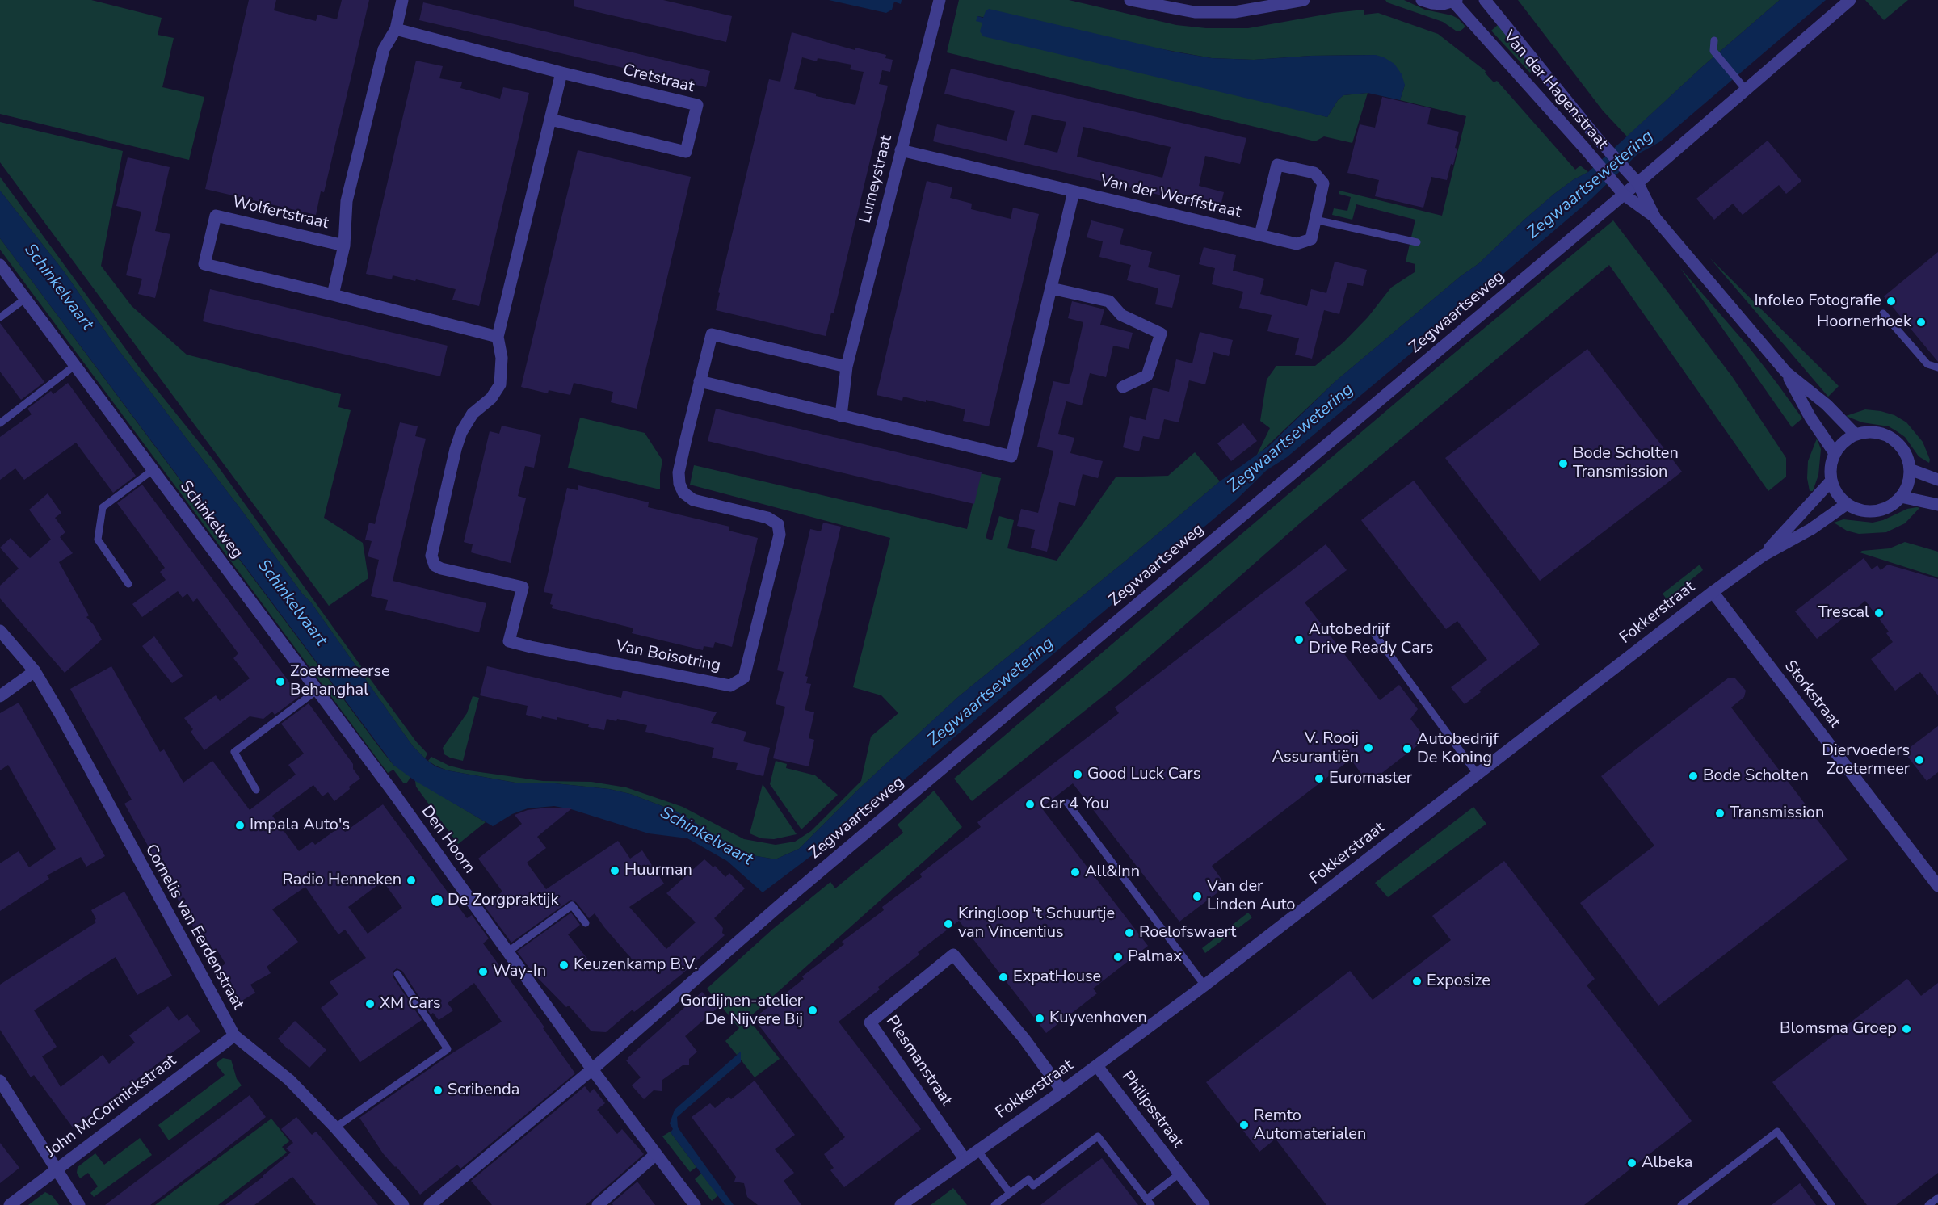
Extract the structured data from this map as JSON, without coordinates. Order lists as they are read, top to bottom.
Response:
{
  "streets": {
    "street": [
      "Cretstraat",
      "Van der Hagenstraat",
      "Lumeystraat",
      "Van der Werffstraat",
      "Wolfertstraat",
      "Zegwaartseweg",
      "Schinkelweg",
      "Fokkerstraat",
      "Van Boisotring",
      "Storkstraat",
      "Den Hoorn",
      "Cornelis van Eerdenstraat",
      "Plesmanstraat",
      "John McCormickstraat",
      "Philipsstraat"
    ]
  },
  "crossings": [
    ["Van der Hagenstraat", "Zegwaartseweg"],
    ["Van der Hagenstraat", "Fokkerstraat"],
    ["Lumeystraat", "Van der Werffstraat"],
    ["Lumeystraat", "Van Boisotring"],
    ["Wolfertstraat", "Van Boisotring"],
    ["Zegwaartseweg", "Den Hoorn"],
    ["Schinkelweg", "Den Hoorn"],
    ["Fokkerstraat", "Storkstraat"],
    ["Fokkerstraat", "Plesmanstraat"],
    ["Fokkerstraat", "Philipsstraat"],
    ["Cornelis van Eerdenstraat", "John McCormickstraat"]
  ],
  "water": ["Zegwaartsewetering", "Schinkelvaart"],
  "places": [
    "Infoleo Fotografie",
    "Hoornerhoek",
    "Bode Scholten Transmission",
    "Trescal",
    "Autobedrijf Drive Ready Cars",
    "Zoetermeerse Behanghal",
    "V. Rooij Assurantiën",
    "Autobedrijf De Koning",
    "Diervoeders Zoetermeer",
    "Good Luck Cars",
    "Bode Scholten",
    "Euromaster",
    "Car 4 You",
    "Transmission",
    "Impala Auto's",
    "Huurman",
    "All&Inn",
    "Radio Henneken",
    "Van der Linden Auto",
    "De Zorgpraktijk",
    "Kringloop 't Schuurtje van Vincentius",
    "Roelofswaert",
    "Palmax",
    "Keuzenkamp B.V.",
    "Way-In",
    "ExpatHouse",
    "Exposize",
    "XM Cars",
    "Gordijnen-atelier De Nijvere Bij",
    "Kuyvenhoven",
    "Blomsma Groep",
    "Scribenda",
    "Remto Automaterialen",
    "Albeka"
  ]
}
